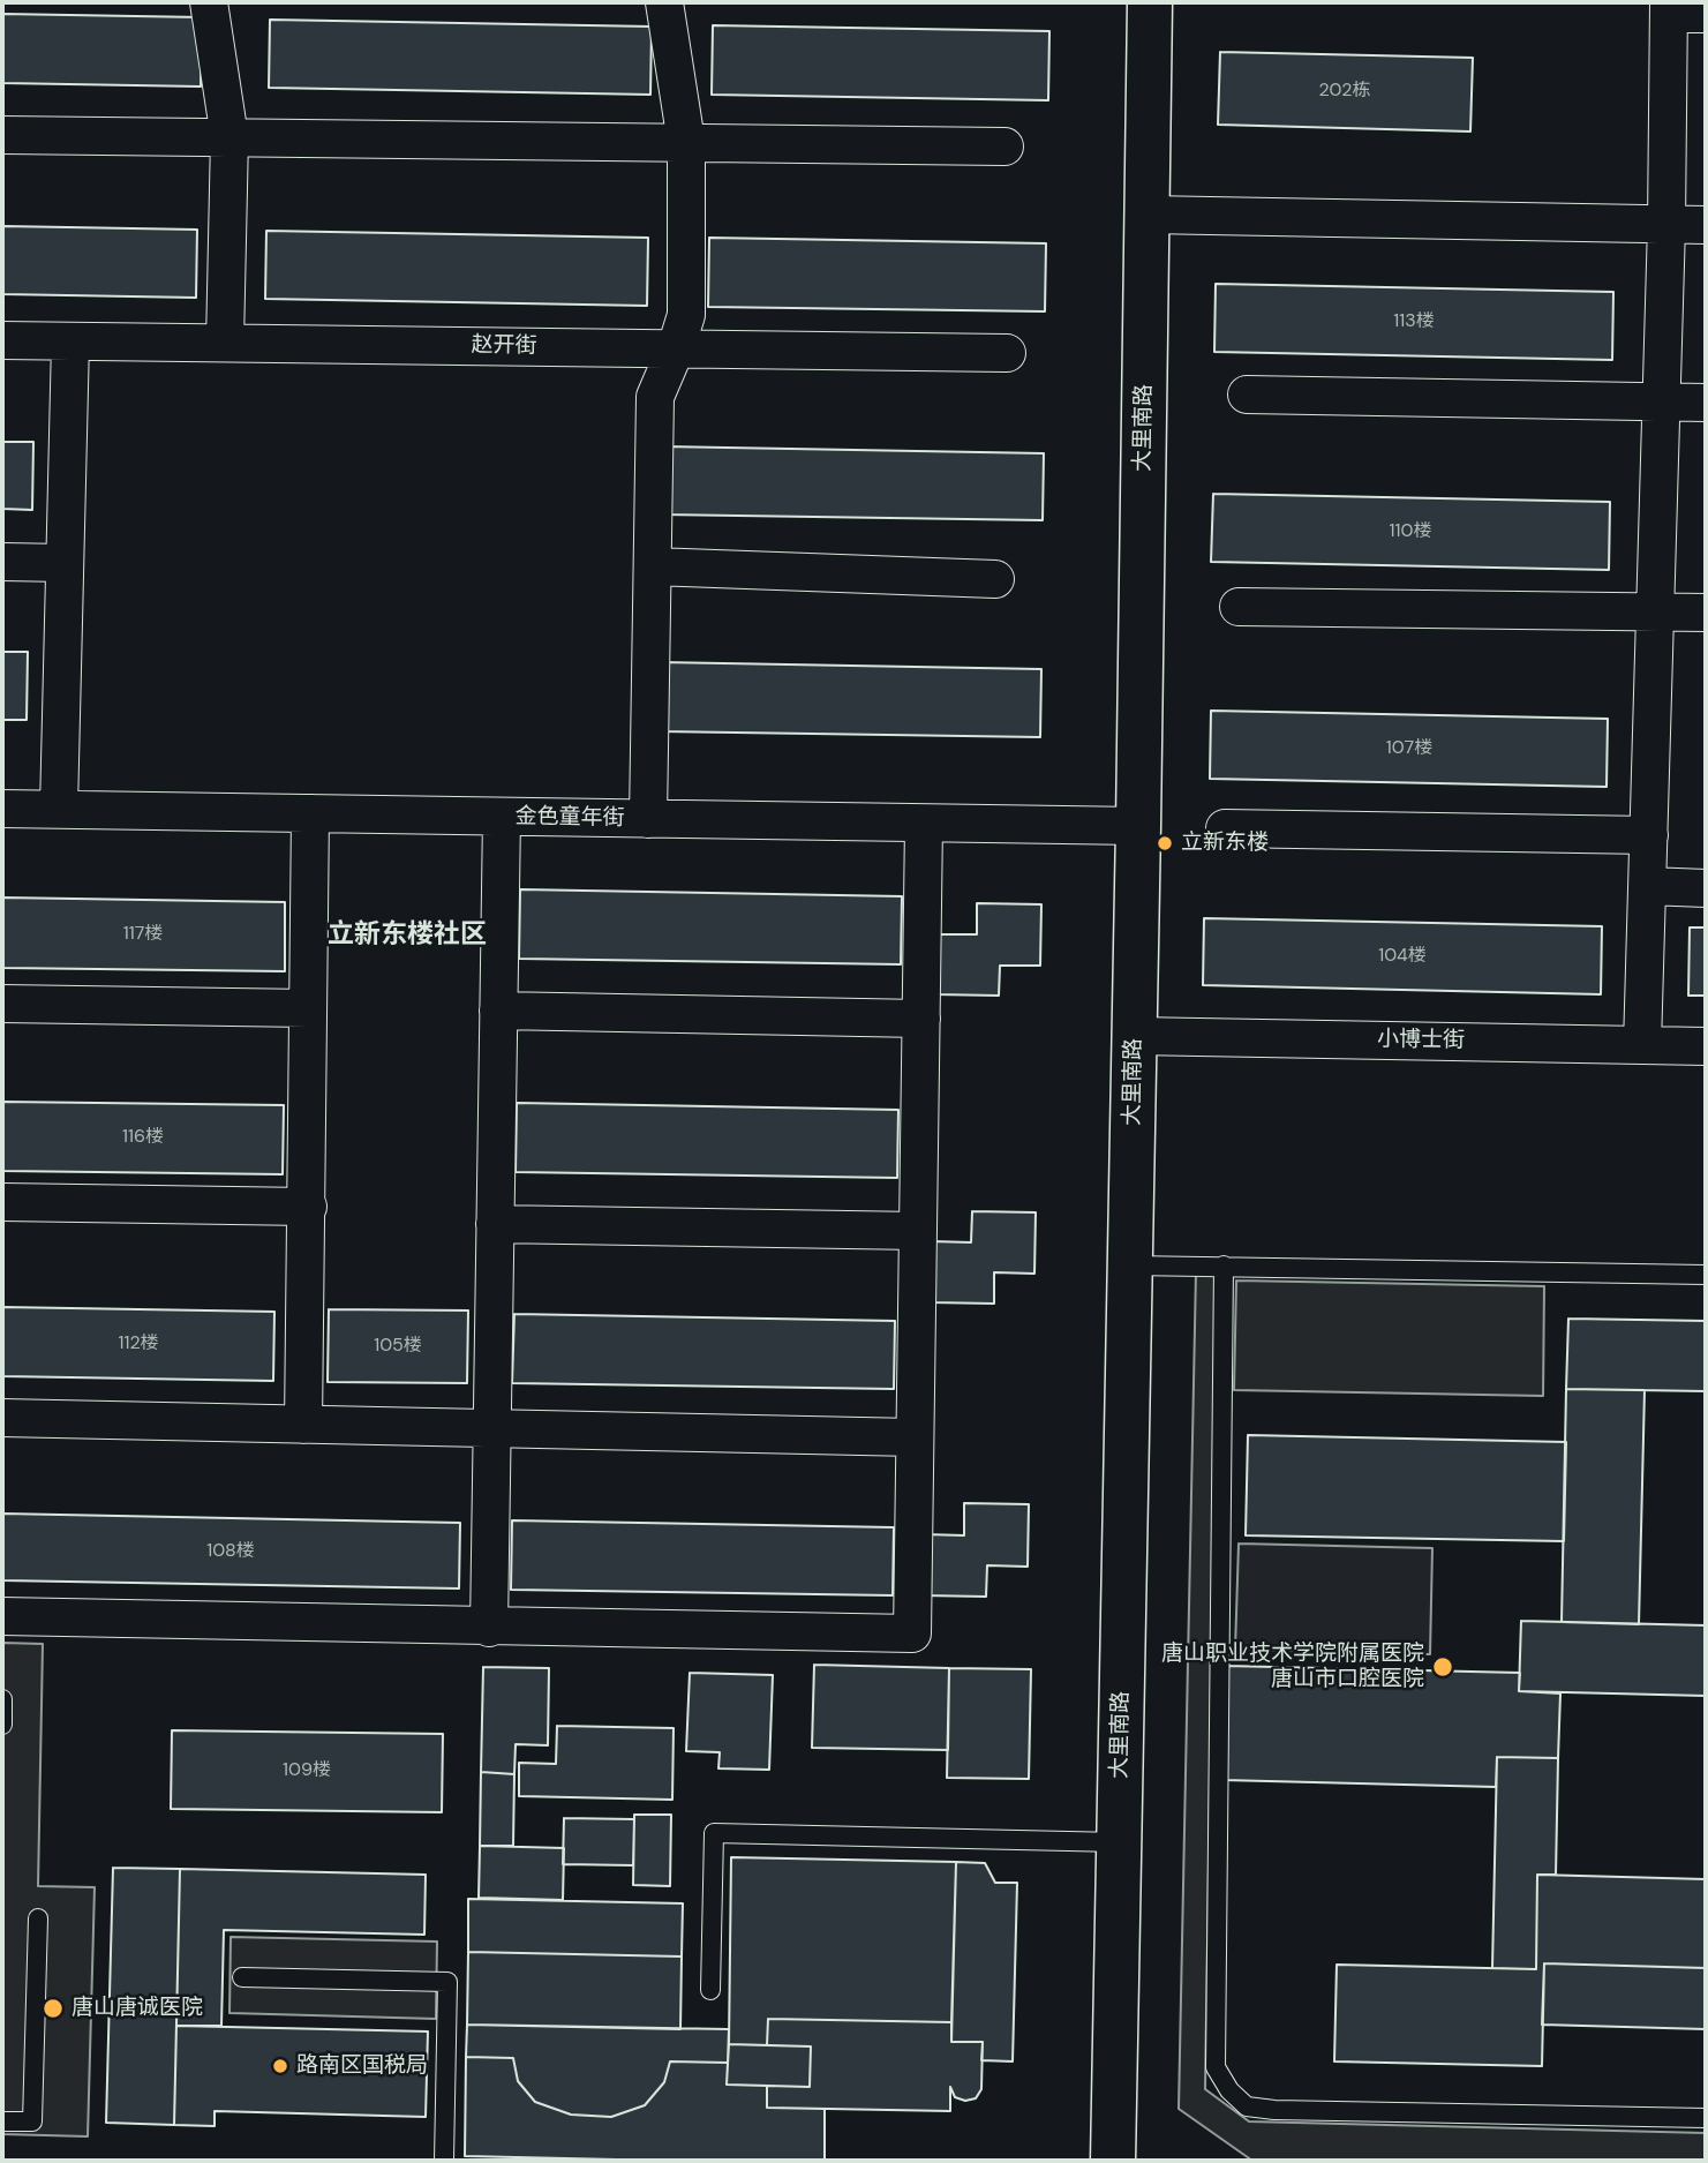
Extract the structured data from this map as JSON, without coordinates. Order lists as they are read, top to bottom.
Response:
{
  "streets": {
    "street": [
      "赵开街",
      "大里南路",
      "金色童年街",
      "小博士街"
    ]
  },
  "crossings": [
    ["大里南路", "金色童年街"],
    ["大里南路", "小博士街"]
  ],
  "districts": ["立新东楼社区"],
  "places": [
    "立新东楼",
    "唐山职业技术学院附属医院 唐山市口腔医院",
    "唐山唐诚医院",
    "路南区国税局"
  ],
  "house_numbers": [
    "202栋",
    "113楼",
    "110楼",
    "107楼",
    "117楼",
    "104楼",
    "116楼",
    "112楼",
    "105楼",
    "108楼",
    "109楼"
  ]
}
